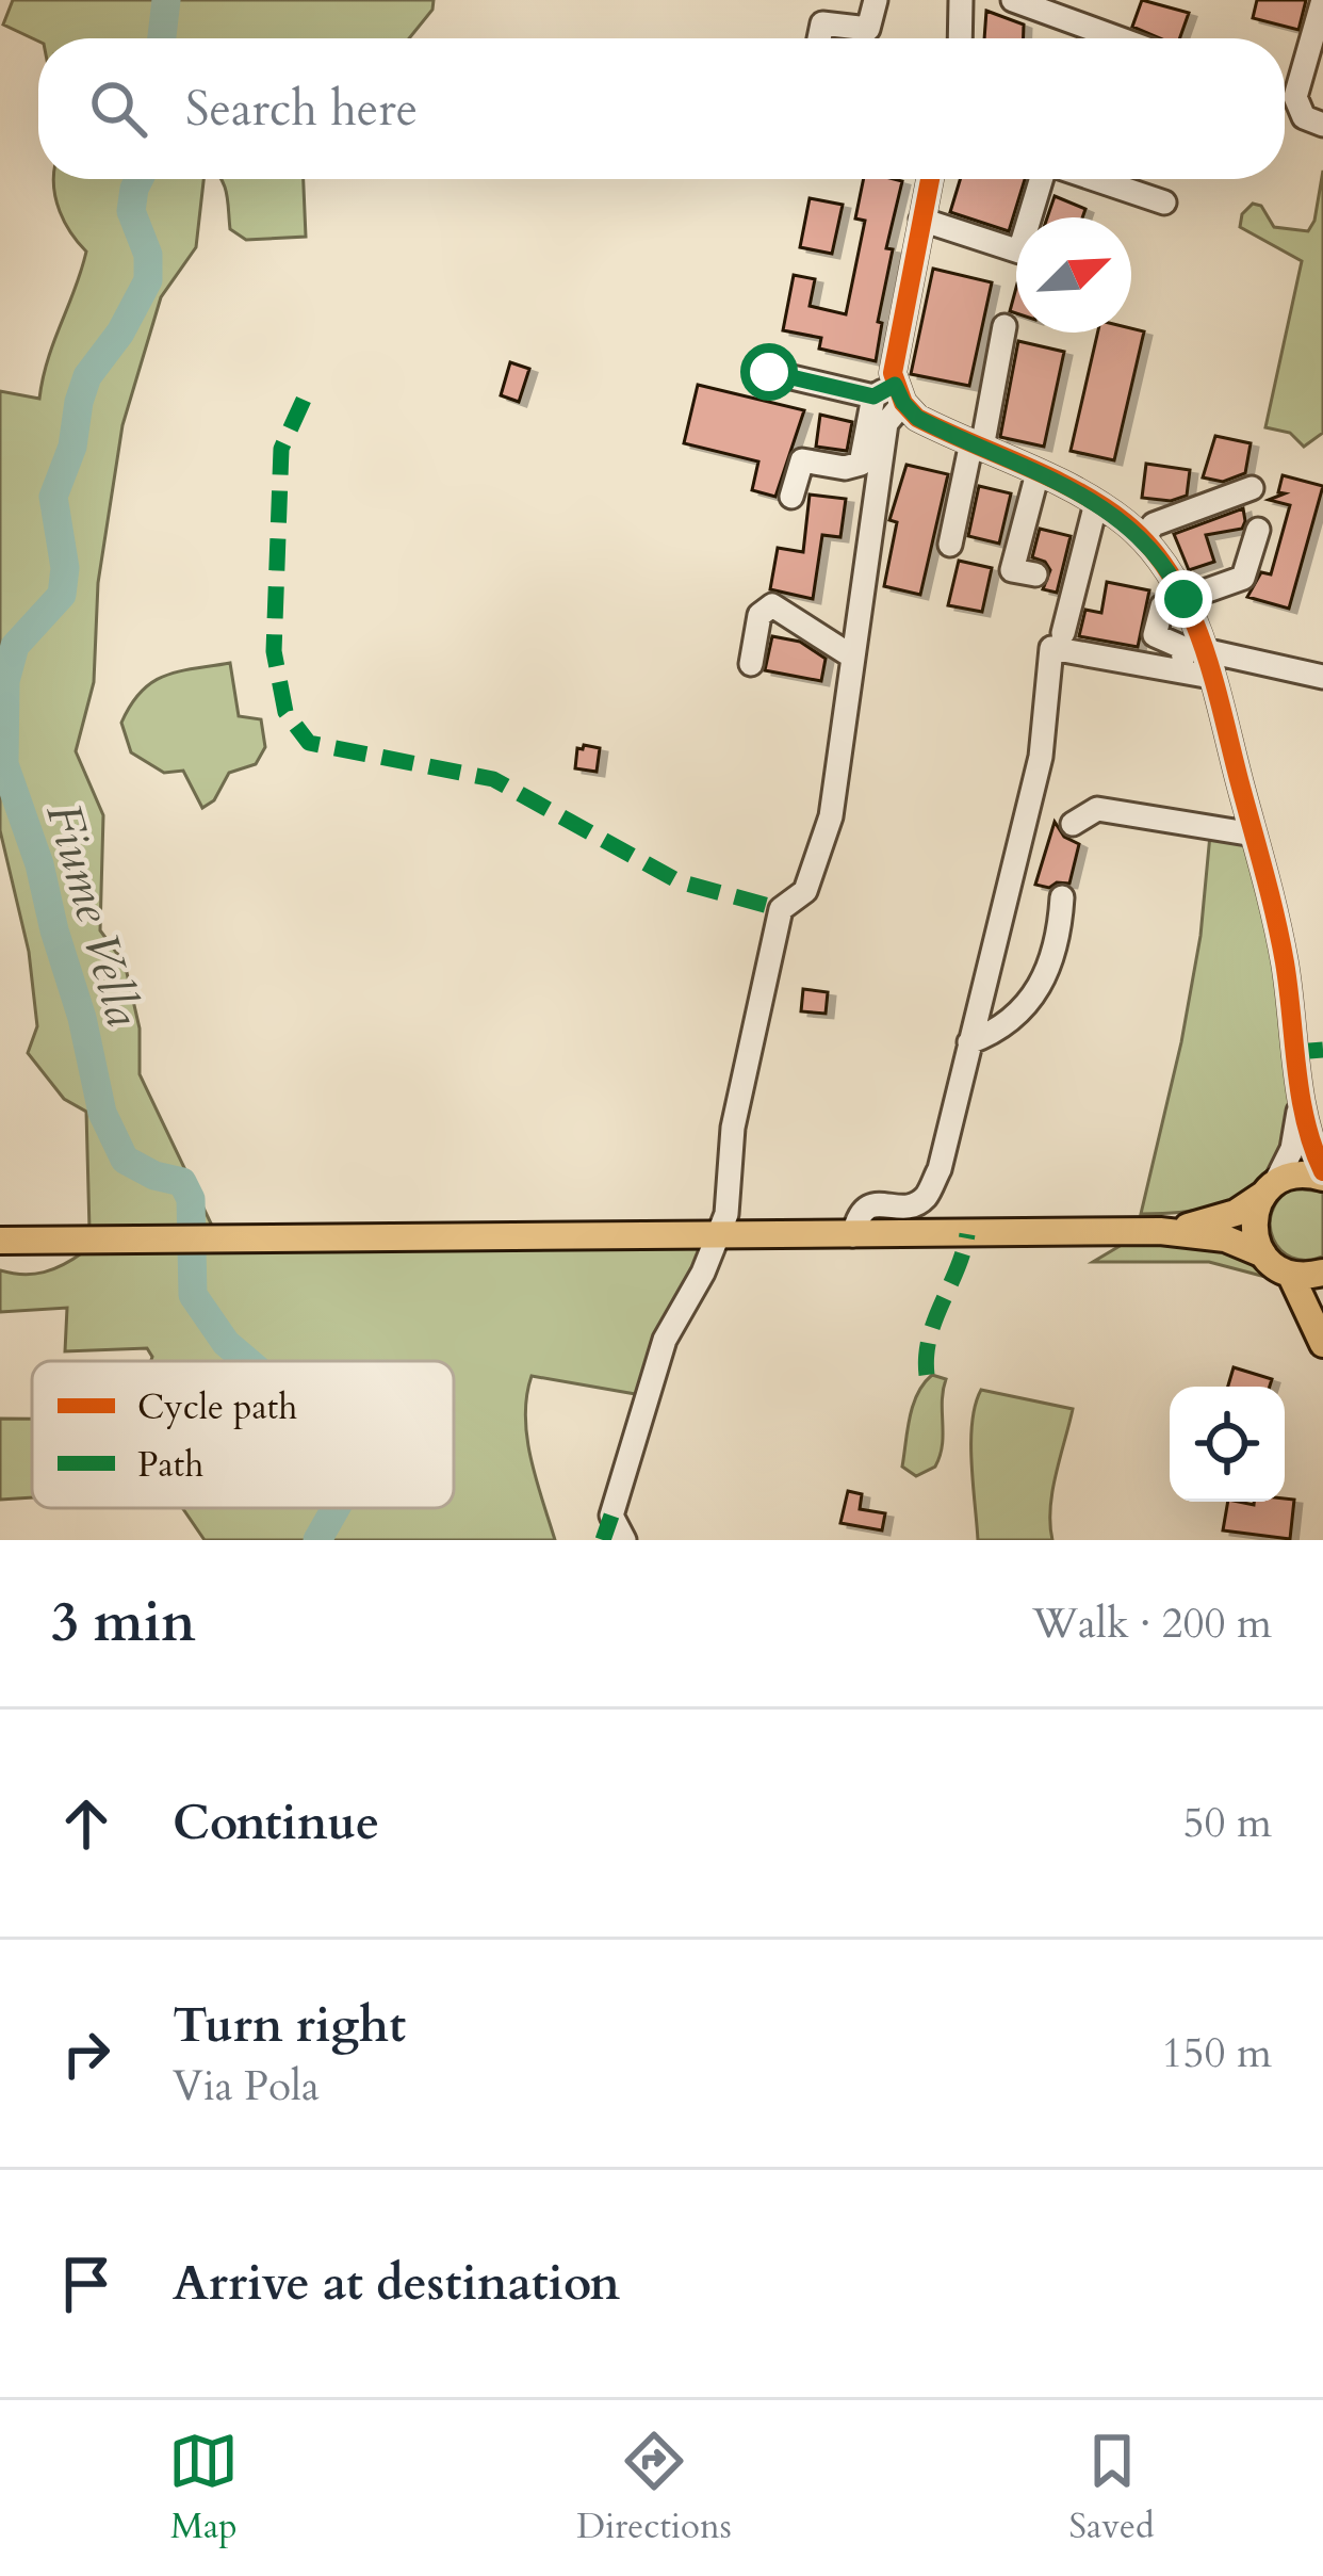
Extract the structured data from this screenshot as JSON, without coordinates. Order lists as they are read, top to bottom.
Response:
{
  "water": ["Fiume Vella"],
  "legend": ["Cycle path", "Path"],
  "north": "top right",
  "page": {
    "search": "Search here",
    "heading": ["3 min", "Walk · 200 m"],
    "list": [
      ["Continue", "50 m"],
      ["Turn right", "Via Pola", "150 m"],
      "Arrive at destination"
    ],
    "nav": ["Map", "Directions", "Saved"]
  }
}
